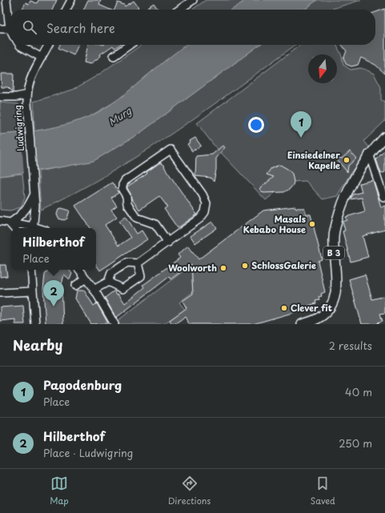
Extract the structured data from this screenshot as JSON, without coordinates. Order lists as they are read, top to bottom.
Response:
{
  "streets": {
    "main road": ["B 3"],
    "street": ["Ludwigring"]
  },
  "water": ["Murg"],
  "places": [
    "Einsiedelner Kapelle",
    "Masals Kebabo House",
    "SchlossGalerie",
    "Woolworth",
    "Clever fit"
  ],
  "north": "bottom",
  "page": {
    "search": "Search here",
    "pins": ["1", "2"],
    "popup": ["Hilberthof", "Place"],
    "heading": ["Nearby", "2 results"],
    "list": [
      {
        "mark": "1",
        "name": "Pagodenburg",
        "note": "Place",
        "value": "40 m"
      },
      {
        "mark": "2",
        "name": "Hilberthof",
        "note": "Place · Ludwigring",
        "value": "250 m"
      }
    ],
    "nav": ["Map", "Directions", "Saved"]
  }
}
